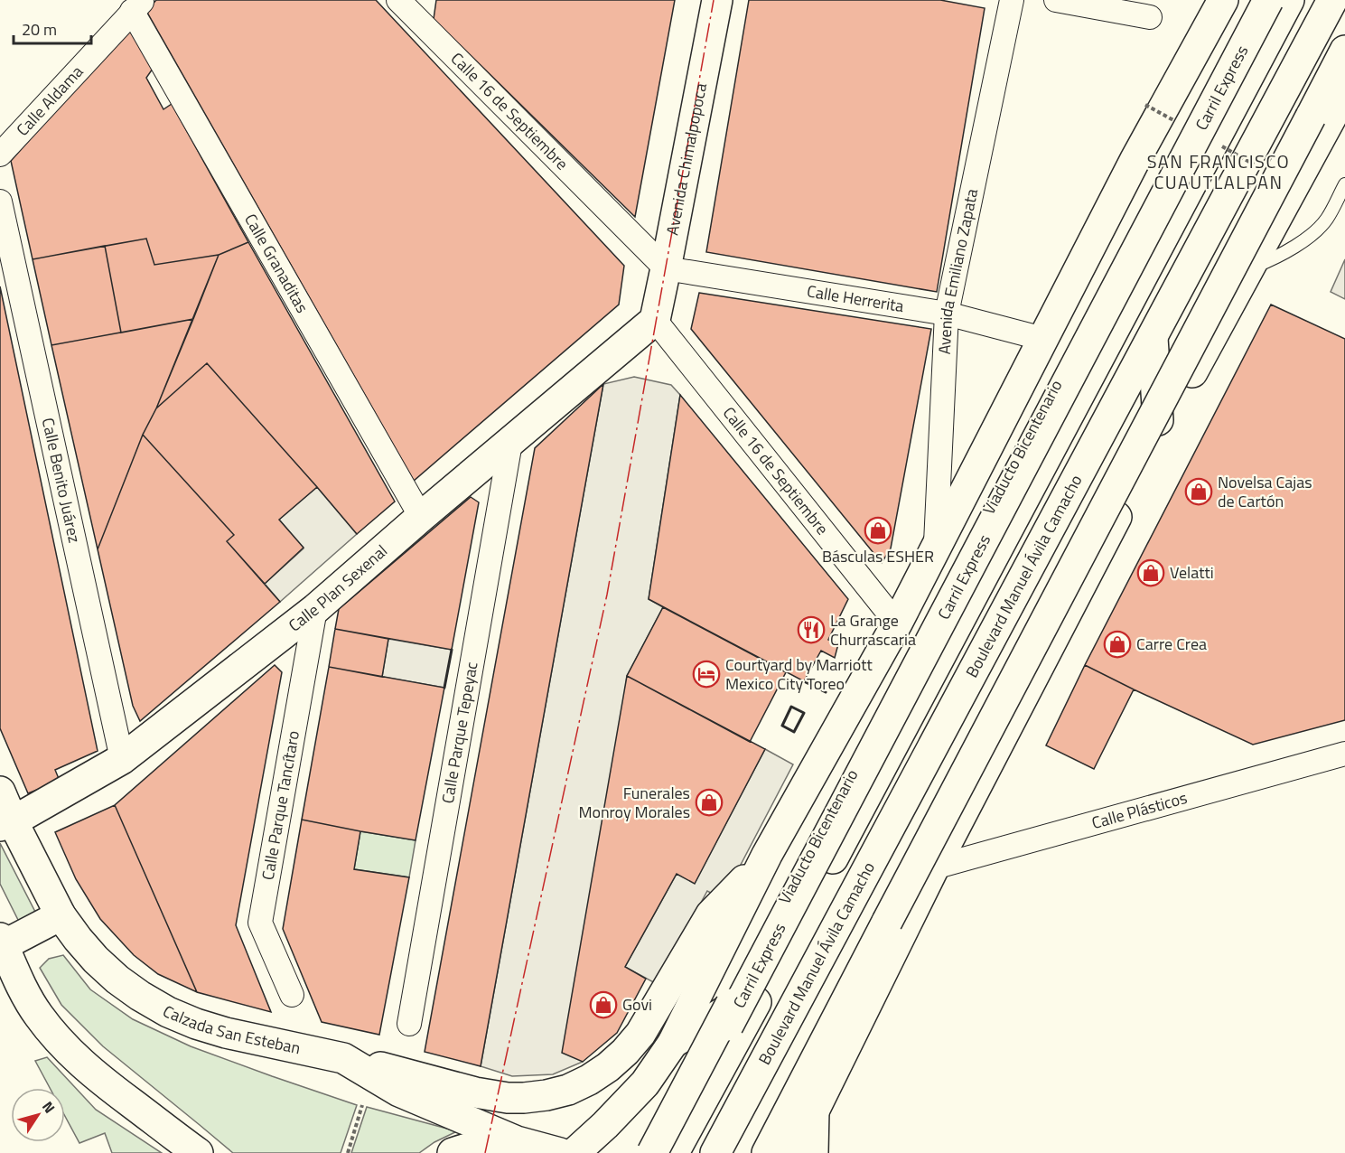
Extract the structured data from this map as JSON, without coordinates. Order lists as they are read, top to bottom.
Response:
{
  "streets": {
    "main road": [
      "Carril Express",
      "Avenida Chimalpopoca",
      "Viaducto Bicentenario",
      "Boulevard Manuel Ávila Camacho",
      "Calle Plan Sexenal",
      "Calzada San Esteban"
    ],
    "street": [
      "Calle Aldama",
      "Calle 16 de Septiembre",
      "Calle Granaditas",
      "Avenida Emiliano Zapata",
      "Calle Herrerita",
      "Calle Benito Juárez",
      "Calle Parque Tepeyac",
      "Calle Parque Tancítaro",
      "Calle Plásticos"
    ]
  },
  "crossings": [
    ["Calle Aldama", "Calle Granaditas"],
    ["Calle 16 de Septiembre", "Avenida Chimalpopoca"],
    ["Calle 16 de Septiembre", "Calle Herrerita"],
    ["Calle 16 de Septiembre", "Calle Plan Sexenal"],
    ["Avenida Chimalpopoca", "Calle Herrerita"],
    ["Avenida Chimalpopoca", "Calle Plan Sexenal"],
    ["Calle Granaditas", "Calle Plan Sexenal"],
    ["Avenida Emiliano Zapata", "Calle Herrerita"],
    ["Calle Benito Juárez", "Calle Plan Sexenal"],
    ["Calle Plan Sexenal", "Calle Parque Tepeyac"],
    ["Calle Plan Sexenal", "Calle Parque Tancítaro"],
    ["Calle Plan Sexenal", "Calzada San Esteban"]
  ],
  "districts": ["SAN FRANCISCO CUAUTLALPAN"],
  "places": {
    "shop": [
      "Novelsa Cajas de Cartón",
      "Básculas ESHER",
      "Velatti",
      "Carre Crea",
      "Funerales Monroy Morales",
      "Govi"
    ],
    "restaurant": ["La Grange Churrascaria"],
    "hotel": ["Courtyard by Marriott Mexico City Toreo"]
  },
  "scale_bar": "20 m",
  "north": "top right"
}
